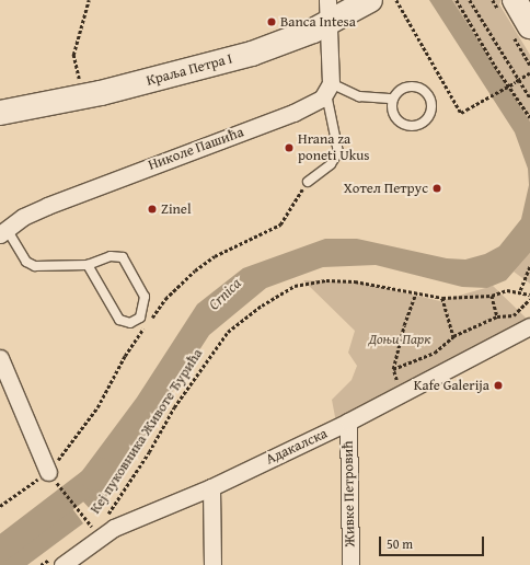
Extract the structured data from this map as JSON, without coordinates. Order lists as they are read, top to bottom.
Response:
{
  "streets": {
    "main road": ["Краља Петра I"],
    "street": ["Николе Пашића", "Адакалска", "Живке Петровић"],
    "path": ["Кеј пуковника Животе Ђурића"]
  },
  "crossings": [
    ["Адакалска", "Живке Петровић"]
  ],
  "water": ["Crnica"],
  "parks": ["Доњи Парк"],
  "places": [
    "Banca Intesa",
    "Hrana za poneti Ukus",
    "Хотел Петрус",
    "Zinel",
    "Kafe Galerija"
  ],
  "scale_bar": "50 m"
}
